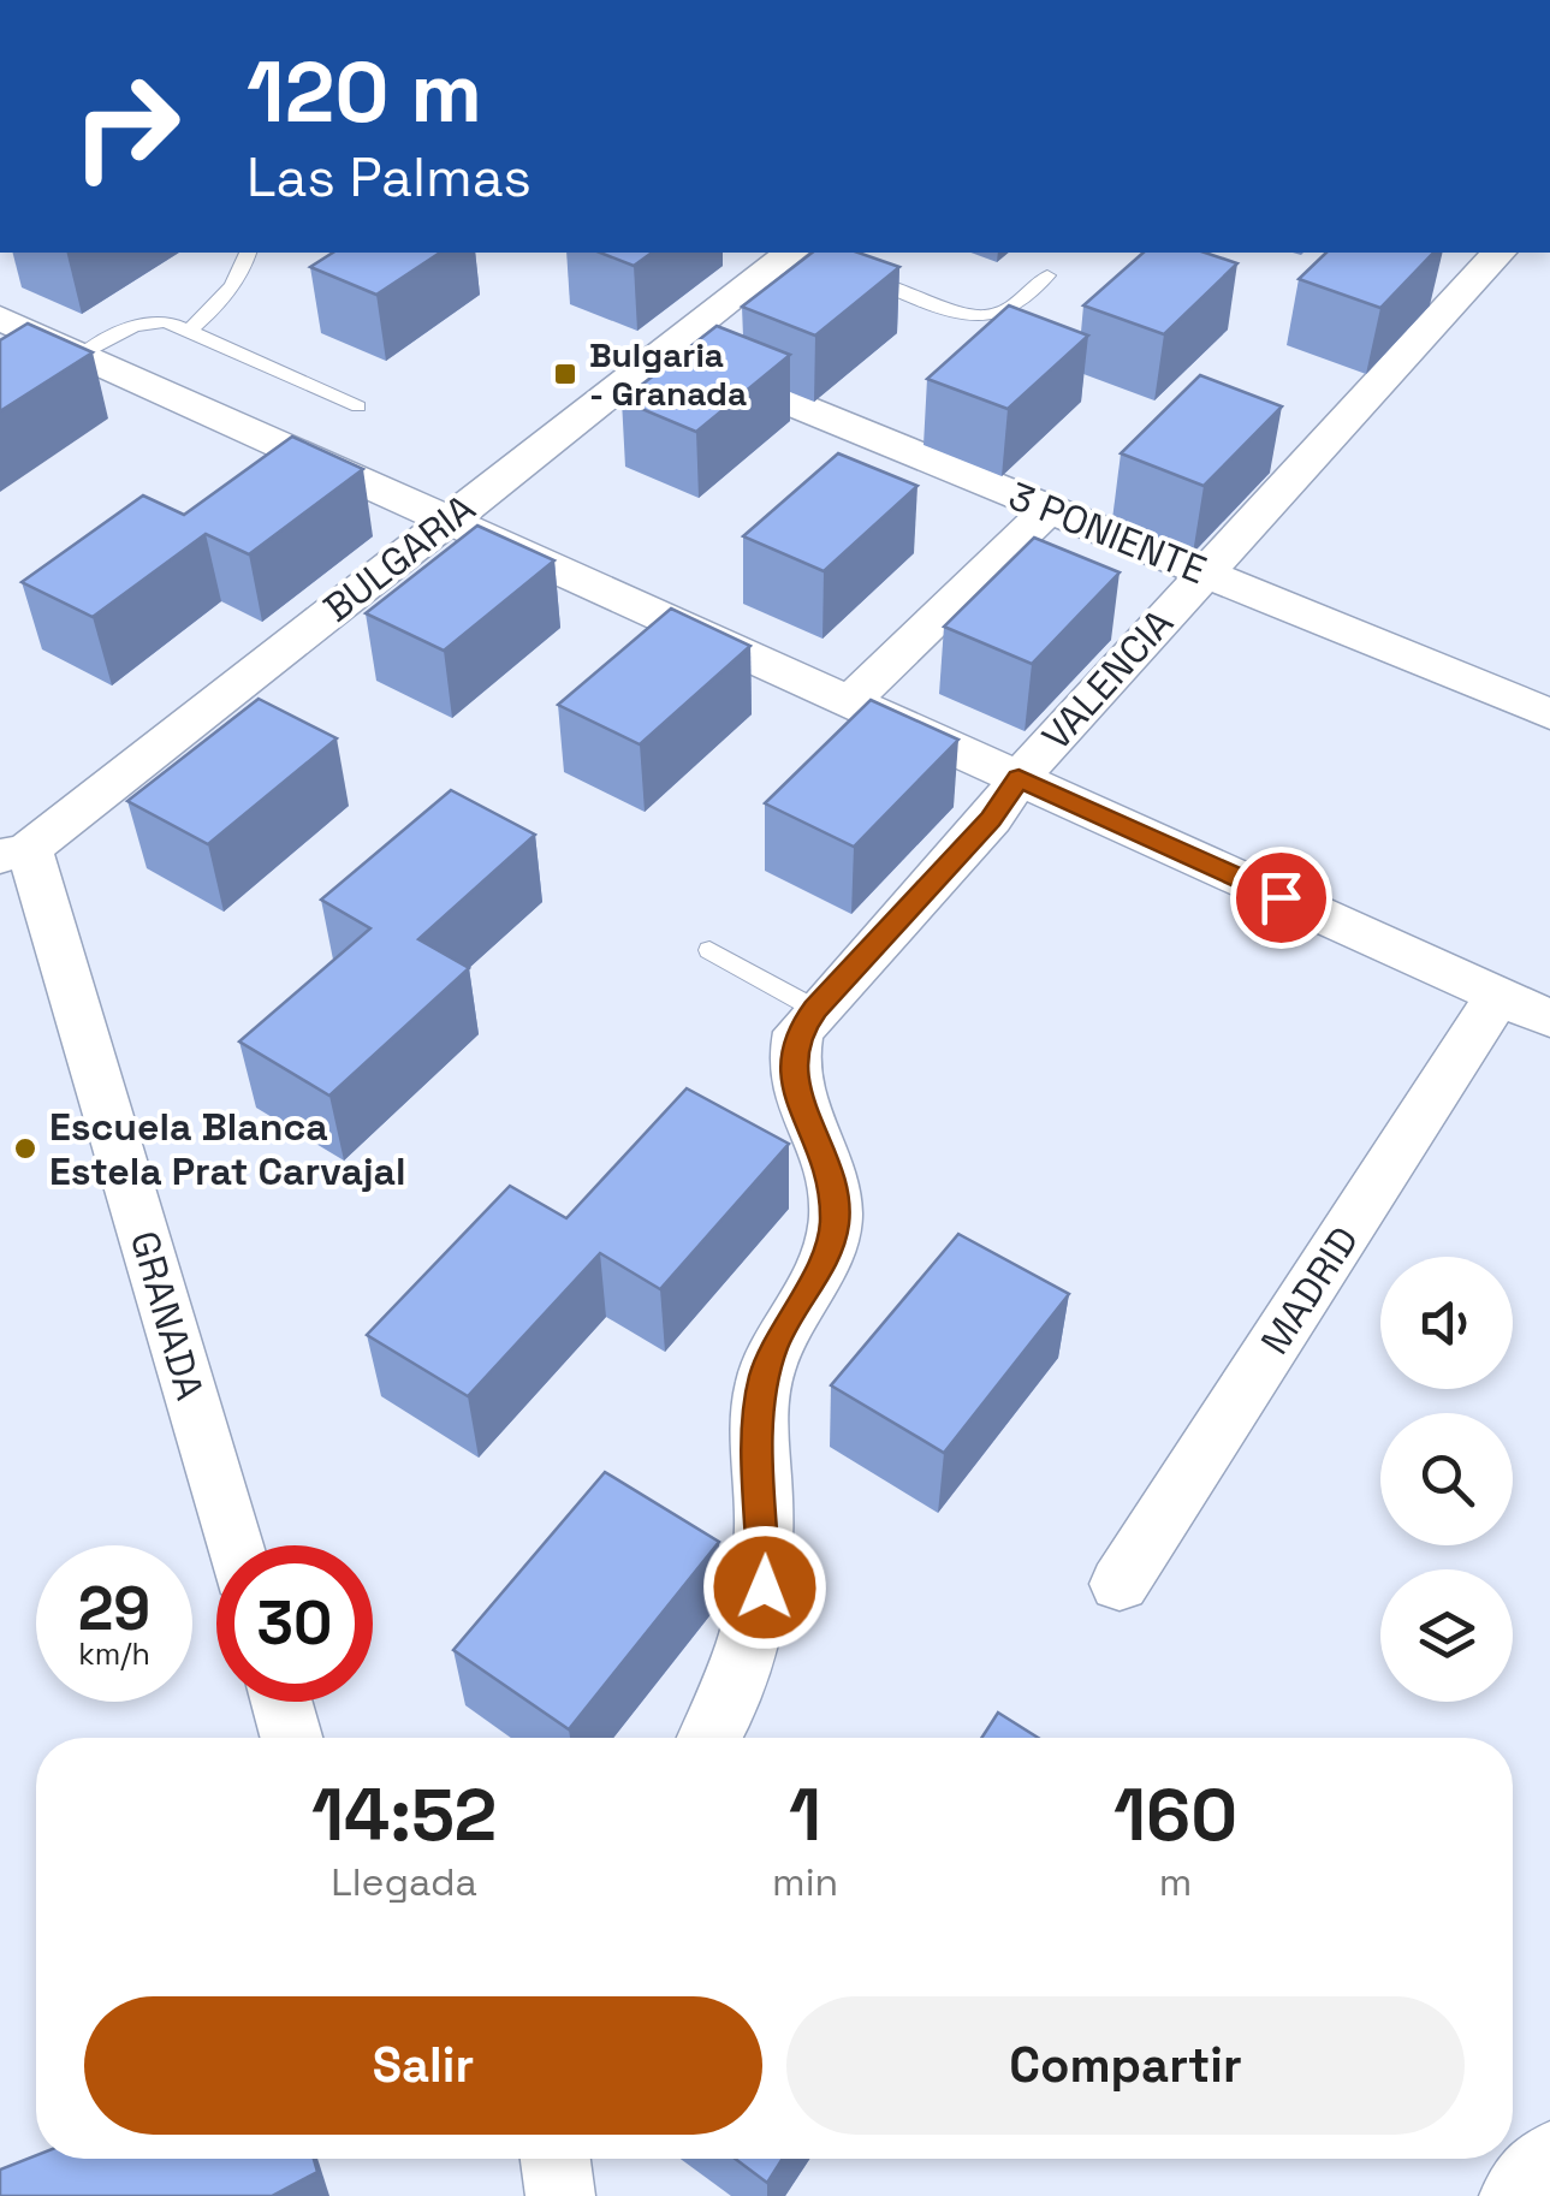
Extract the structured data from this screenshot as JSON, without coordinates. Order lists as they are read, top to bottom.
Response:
{
  "streets": {
    "street": [
      "3 PONIENTE",
      "BULGARIA",
      "VALENCIA",
      "MADRID",
      "GRANADA"
    ]
  },
  "crossings": [
    ["3 PONIENTE", "BULGARIA"],
    ["3 PONIENTE", "VALENCIA"],
    ["BULGARIA", "GRANADA"]
  ],
  "places": {
    "transit": ["Bulgaria - Granada"],
    "other": ["Escuela Blanca Estela Prat Carvajal"]
  },
  "page": {
    "turn": ["120 m", "Las Palmas"],
    "speed": "29 km/h",
    "limit": "30",
    "eta": [
      "14:52",
      "Llegada",
      "1",
      "min",
      "160",
      "m"
    ],
    "buttons": ["Salir", "Compartir"]
  }
}
